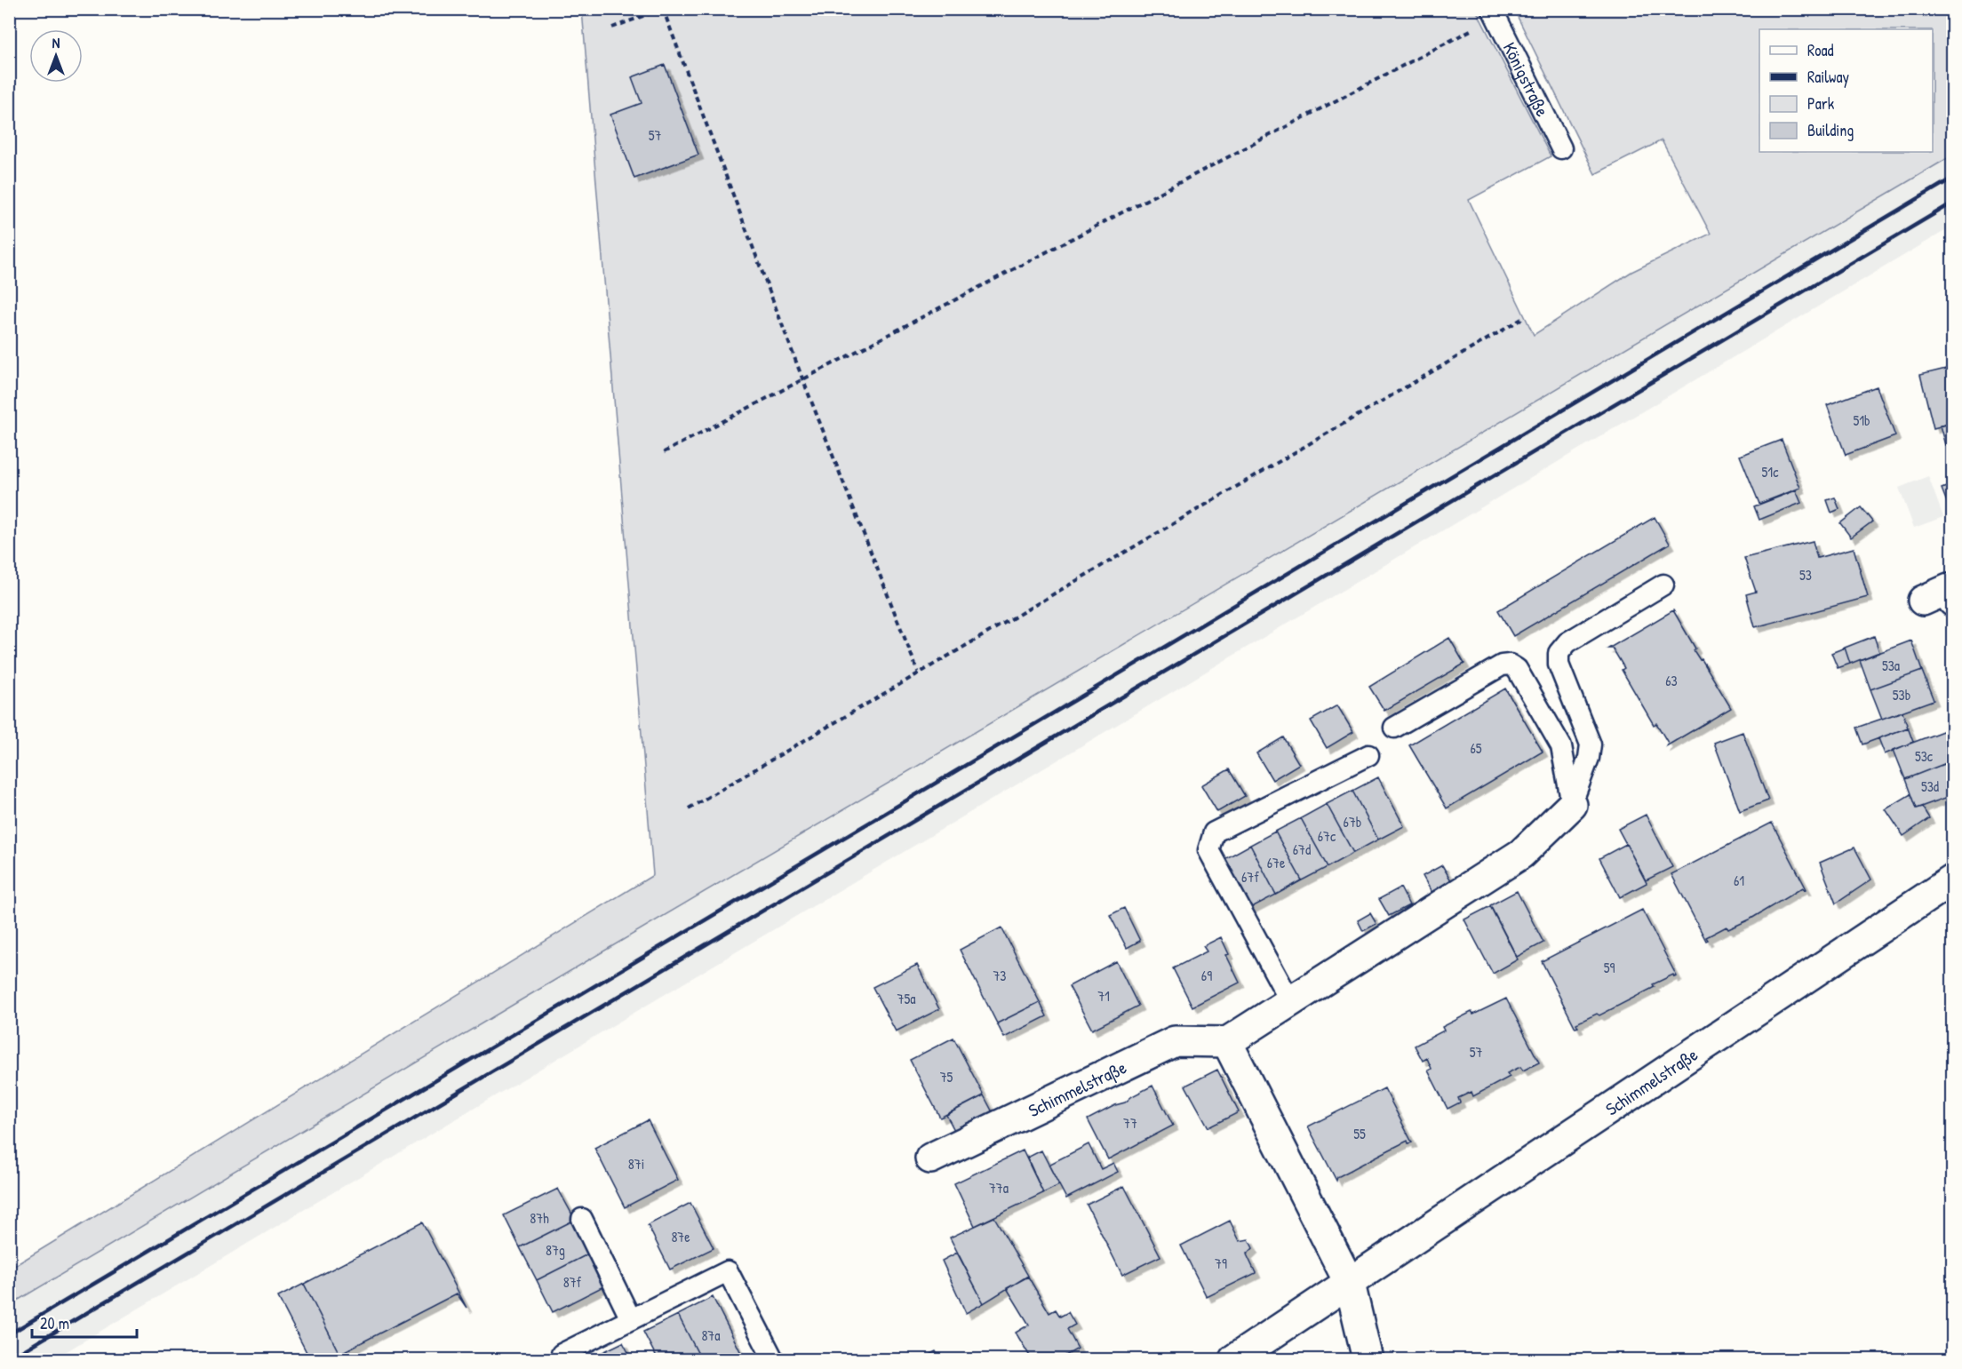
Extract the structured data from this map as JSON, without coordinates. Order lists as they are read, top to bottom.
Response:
{
  "streets": {
    "street": ["Schimmelstraße"],
    "lane": ["Königstraße"]
  },
  "house_numbers": [
    "57",
    "51b",
    "51c",
    "53",
    "53a",
    "63",
    "53b",
    "65",
    "53c",
    "53d",
    "67b",
    "67c",
    "67d",
    "67e",
    "67f",
    "61",
    "59",
    "73",
    "69",
    "71",
    "75a",
    "57",
    "75",
    "77",
    "55",
    "87i",
    "77a",
    "87h",
    "87e",
    "87g",
    "79",
    "87f",
    "87a"
  ],
  "legend": [
    "Road",
    "Railway",
    "Park",
    "Building"
  ],
  "scale_bar": "20 m",
  "north": "top"
}
